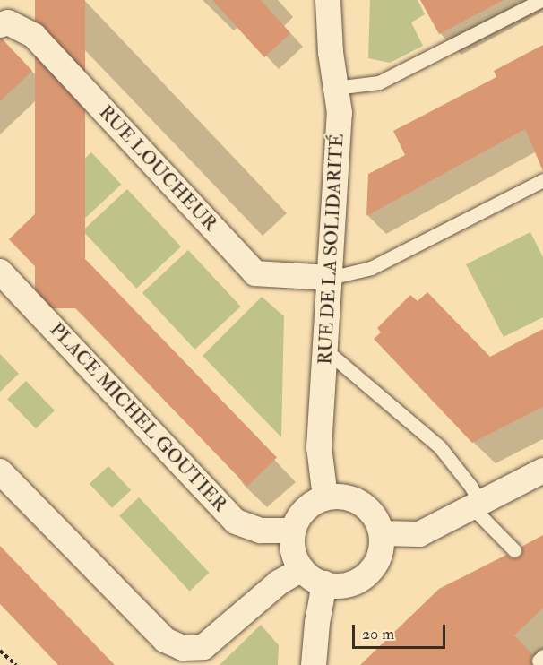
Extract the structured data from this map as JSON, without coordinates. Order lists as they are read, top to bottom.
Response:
{
  "streets": {
    "street": ["RUE LOUCHEUR", "RUE DE LA SOLIDARITÉ", "PLACE MICHEL GOUTIER"]
  },
  "crossings": [
    ["RUE LOUCHEUR", "RUE DE LA SOLIDARITÉ"],
    ["RUE DE LA SOLIDARITÉ", "PLACE MICHEL GOUTIER"]
  ],
  "scale_bar": "20 m"
}
